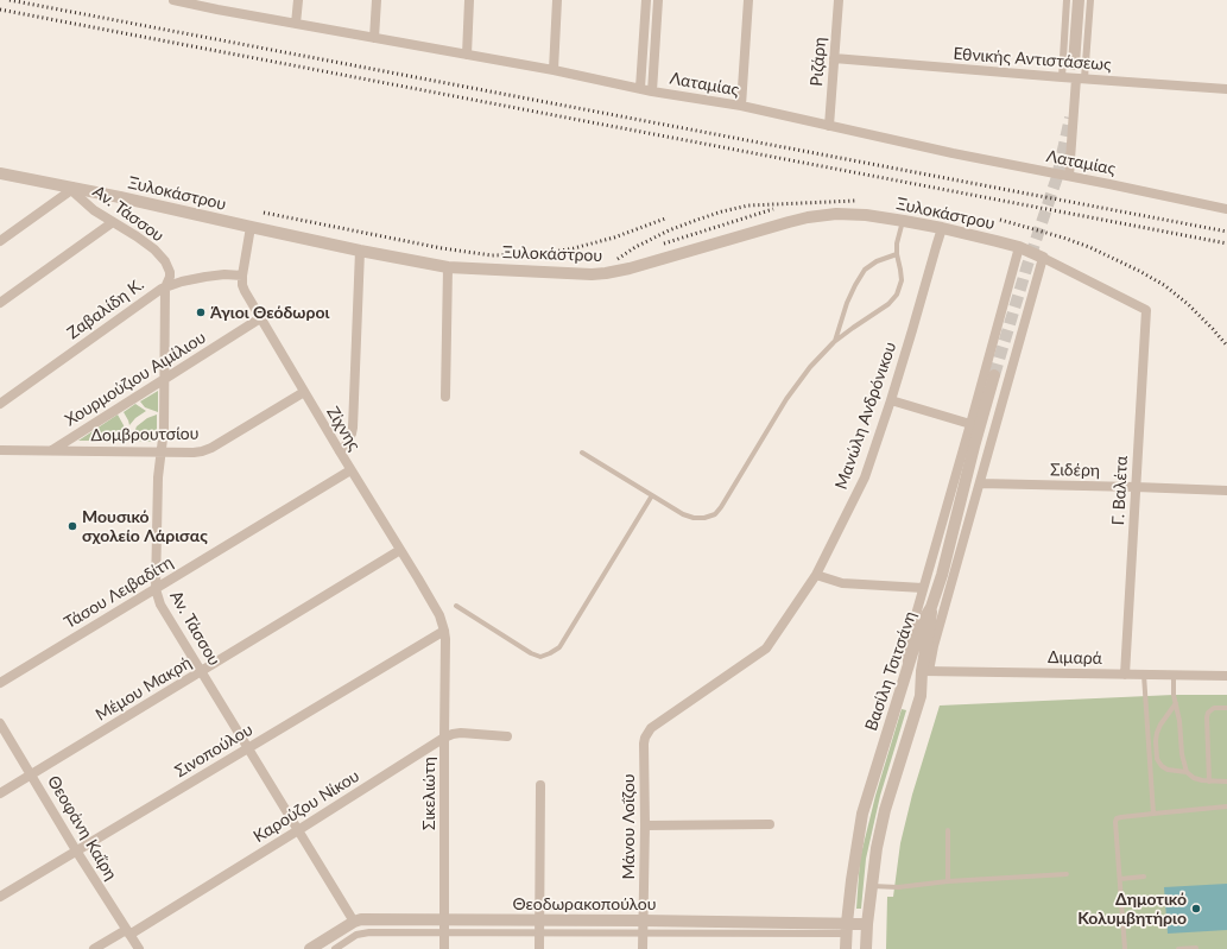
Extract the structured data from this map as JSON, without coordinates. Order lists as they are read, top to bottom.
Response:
{
  "streets": {
    "street": [
      "Εθνικής Αντιστάσεως",
      "Ριζάρη",
      "Λαταμίας",
      "Ξυλοκάστρου",
      "Αν. Τάσσου",
      "Ζαβαλίδη Κ.",
      "Χουρμούζιου Αιμίλιου",
      "Μανώλη Ανδρόνικου",
      "Ζίχνης",
      "Δομβρουτσίου",
      "Σιδέρη",
      "Γ. Βαλέτα",
      "Τάσου Λειβαδίτη",
      "Διμαρά",
      "Βασίλη Τσιτσάνη",
      "Μέμου Μακρή",
      "Σινοπούλου",
      "Σικελιώτη",
      "Καρούζου Νίκου",
      "Μάνου Λοΐζου",
      "Θεοφάνη Καΐρη",
      "Θεοδωρακοπούλου"
    ]
  },
  "crossings": [
    ["Εθνικής Αντιστάσεως", "Ριζάρη"],
    ["Ριζάρη", "Λαταμίας"],
    ["Ξυλοκάστρου", "Αν. Τάσσου"],
    ["Ξυλοκάστρου", "Μανώλη Ανδρόνικου"],
    ["Ξυλοκάστρου", "Ζίχνης"],
    ["Ξυλοκάστρου", "Γ. Βαλέτα"],
    ["Ξυλοκάστρου", "Βασίλη Τσιτσάνη"],
    ["Αν. Τάσσου", "Ζαβαλίδη Κ."],
    ["Αν. Τάσσου", "Χουρμούζιου Αιμίλιου"],
    ["Αν. Τάσσου", "Δομβρουτσίου"],
    ["Αν. Τάσσου", "Τάσου Λειβαδίτη"],
    ["Αν. Τάσσου", "Μέμου Μακρή"],
    ["Αν. Τάσσου", "Σινοπούλου"],
    ["Αν. Τάσσου", "Καρούζου Νίκου"],
    ["Αν. Τάσσου", "Θεοδωρακοπούλου"],
    ["Ζαβαλίδη Κ.", "Ζίχνης"],
    ["Χουρμούζιου Αιμίλιου", "Ζίχνης"],
    ["Χουρμούζιου Αιμίλιου", "Δομβρουτσίου"],
    ["Μανώλη Ανδρόνικου", "Μάνου Λοΐζου"],
    ["Ζίχνης", "Δομβρουτσίου"],
    ["Ζίχνης", "Τάσου Λειβαδίτη"],
    ["Ζίχνης", "Μέμου Μακρή"],
    ["Ζίχνης", "Σινοπούλου"],
    ["Ζίχνης", "Σικελιώτη"],
    ["Σιδέρη", "Γ. Βαλέτα"],
    ["Σιδέρη", "Βασίλη Τσιτσάνη"],
    ["Γ. Βαλέτα", "Διμαρά"],
    ["Διμαρά", "Βασίλη Τσιτσάνη"],
    ["Βασίλη Τσιτσάνη", "Θεοδωρακοπούλου"],
    ["Μέμου Μακρή", "Θεοφάνη Καΐρη"],
    ["Σινοπούλου", "Σικελιώτη"],
    ["Σινοπούλου", "Θεοφάνη Καΐρη"],
    ["Σικελιώτη", "Καρούζου Νίκου"],
    ["Σικελιώτη", "Θεοδωρακοπούλου"],
    ["Καρούζου Νίκου", "Θεοφάνη Καΐρη"],
    ["Μάνου Λοΐζου", "Θεοδωρακοπούλου"]
  ],
  "places": ["Άγιοι Θεόδωροι", "Μουσικό σχολείο Λάρισας", "Δημοτικό Κολυμβητήριο"]
}
